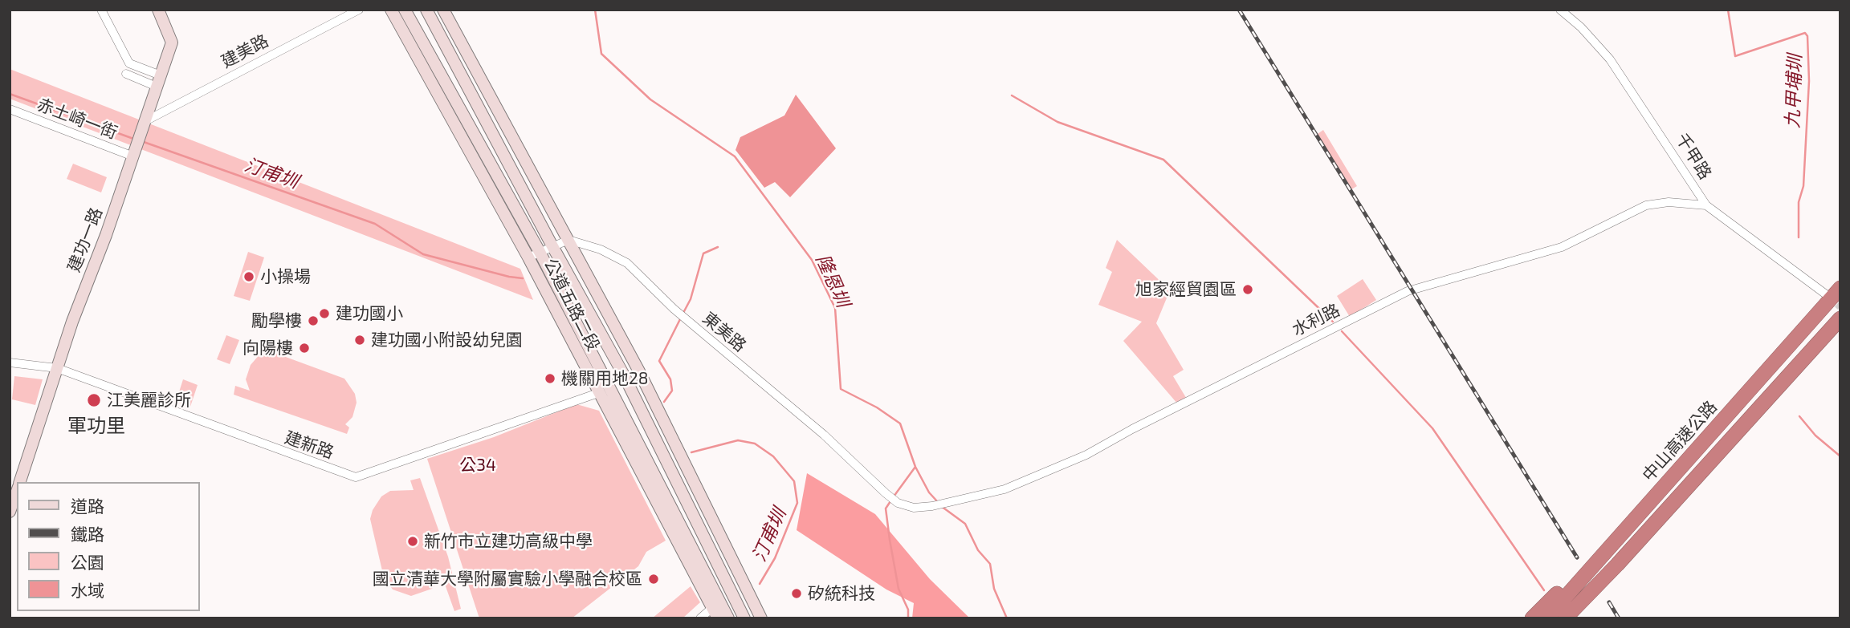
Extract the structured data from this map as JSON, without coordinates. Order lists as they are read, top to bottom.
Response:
{
  "streets": {
    "highway": ["中山高速公路"],
    "street": [
      "建美路",
      "赤土崎一街",
      "千甲路",
      "建功一路",
      "公道五路二段",
      "水利路",
      "東美路",
      "建新路"
    ]
  },
  "crossings": [
    ["建美路", "建功一路"],
    ["赤土崎一街", "建功一路"],
    ["千甲路", "水利路"],
    ["建功一路", "建新路"],
    ["公道五路二段", "東美路"],
    ["公道五路二段", "建新路"],
    ["水利路", "東美路"]
  ],
  "districts": ["軍功里"],
  "water": ["九甲埔圳", "汀甫圳", "隆恩圳"],
  "parks": ["公34"],
  "places": [
    "小操場",
    "旭家經貿園區",
    "建功國小",
    "勵學樓",
    "建功國小附設幼兒園",
    "向陽樓",
    "機關用地28",
    "江美麗診所",
    "新竹市立建功高級中學",
    "國立清華大學附屬實驗小學融合校區",
    "矽統科技"
  ],
  "legend": [
    "道路",
    "鐵路",
    "公園",
    "水域"
  ]
}
